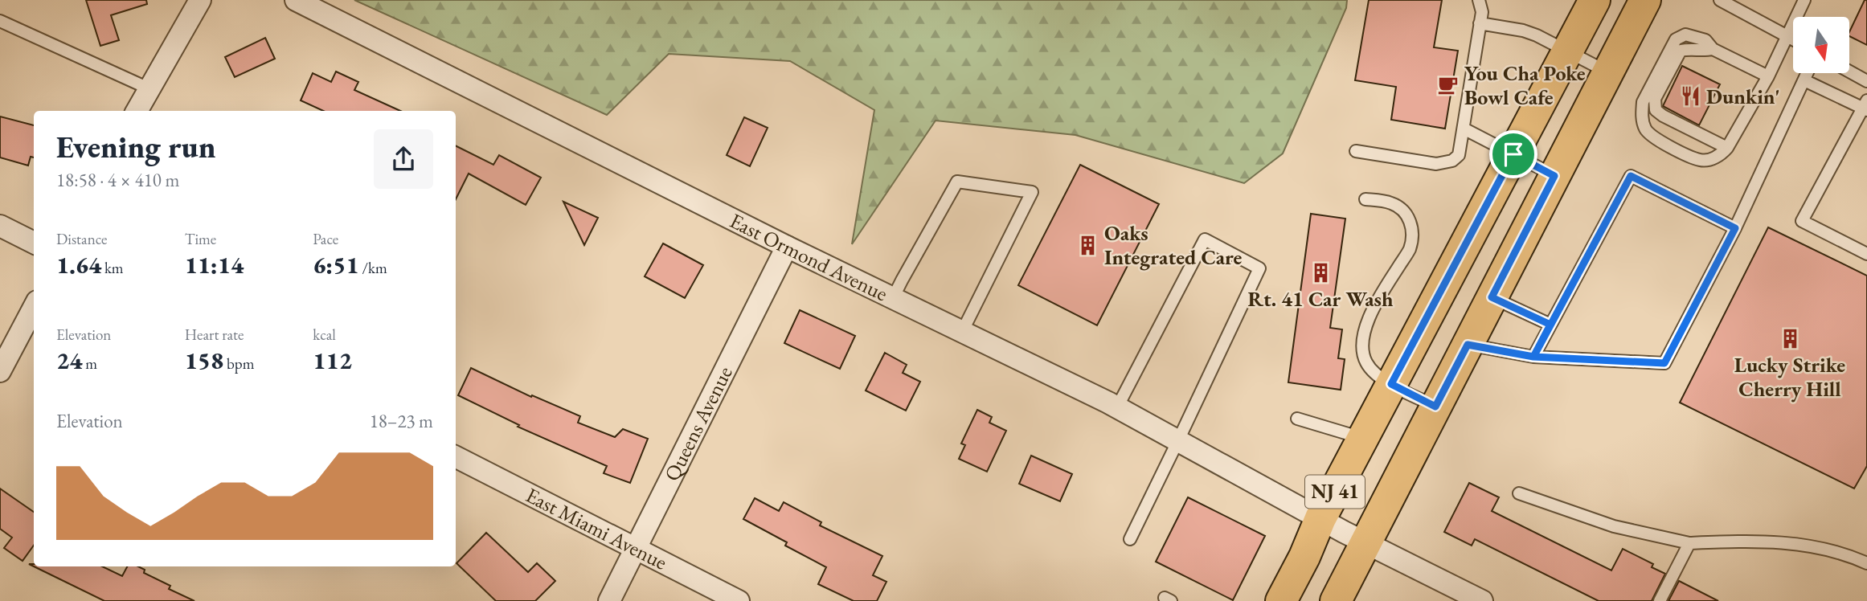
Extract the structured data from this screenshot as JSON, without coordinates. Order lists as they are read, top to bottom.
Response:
{
  "streets": {
    "main road": ["NJ 41"],
    "street": ["East Ormond Avenue", "Queens Avenue", "East Miami Avenue"]
  },
  "crossings": [
    ["East Ormond Avenue", "Queens Avenue"],
    ["East Ormond Avenue", "NJ 41"],
    ["Queens Avenue", "East Miami Avenue"]
  ],
  "places": {
    "cafe": ["You Cha Poke Bowl Cafe"],
    "restaurant": ["Dunkin'"],
    "building": ["Oaks Integrated Care", "Rt. 41 Car Wash", "Lucky Strike Cherry Hill"]
  },
  "north": "bottom",
  "page": {
    "heading": ["Evening run", "18:58 · 4 × 410 m"],
    "stats": [
      ["Distance", "1.64 km"],
      ["Time", "11:14"],
      ["Pace", "6:51 /km"],
      ["Elevation", "24 m"],
      ["Heart rate", "158 bpm"],
      ["kcal", "112"]
    ],
    "chart": ["Elevation", "18–23 m"]
  }
}
